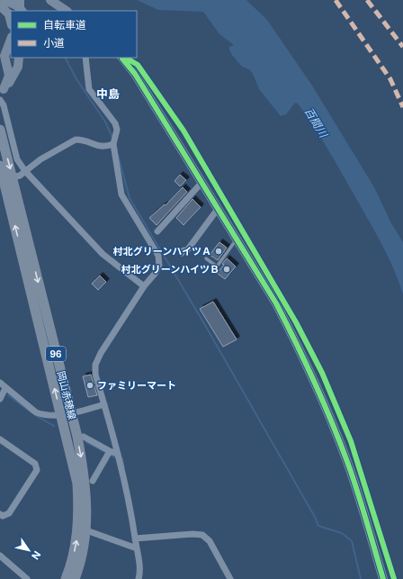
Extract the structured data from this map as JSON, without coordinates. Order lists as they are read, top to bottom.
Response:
{
  "streets": {
    "main road": ["96", "岡山赤穂線"]
  },
  "districts": ["中島"],
  "water": ["百間川"],
  "places": ["村北グリーンハイツＡ", "村北グリーンハイツＢ", "ファミリーマート"],
  "legend": ["自転車道", "小道"],
  "north": "bottom right"
}
